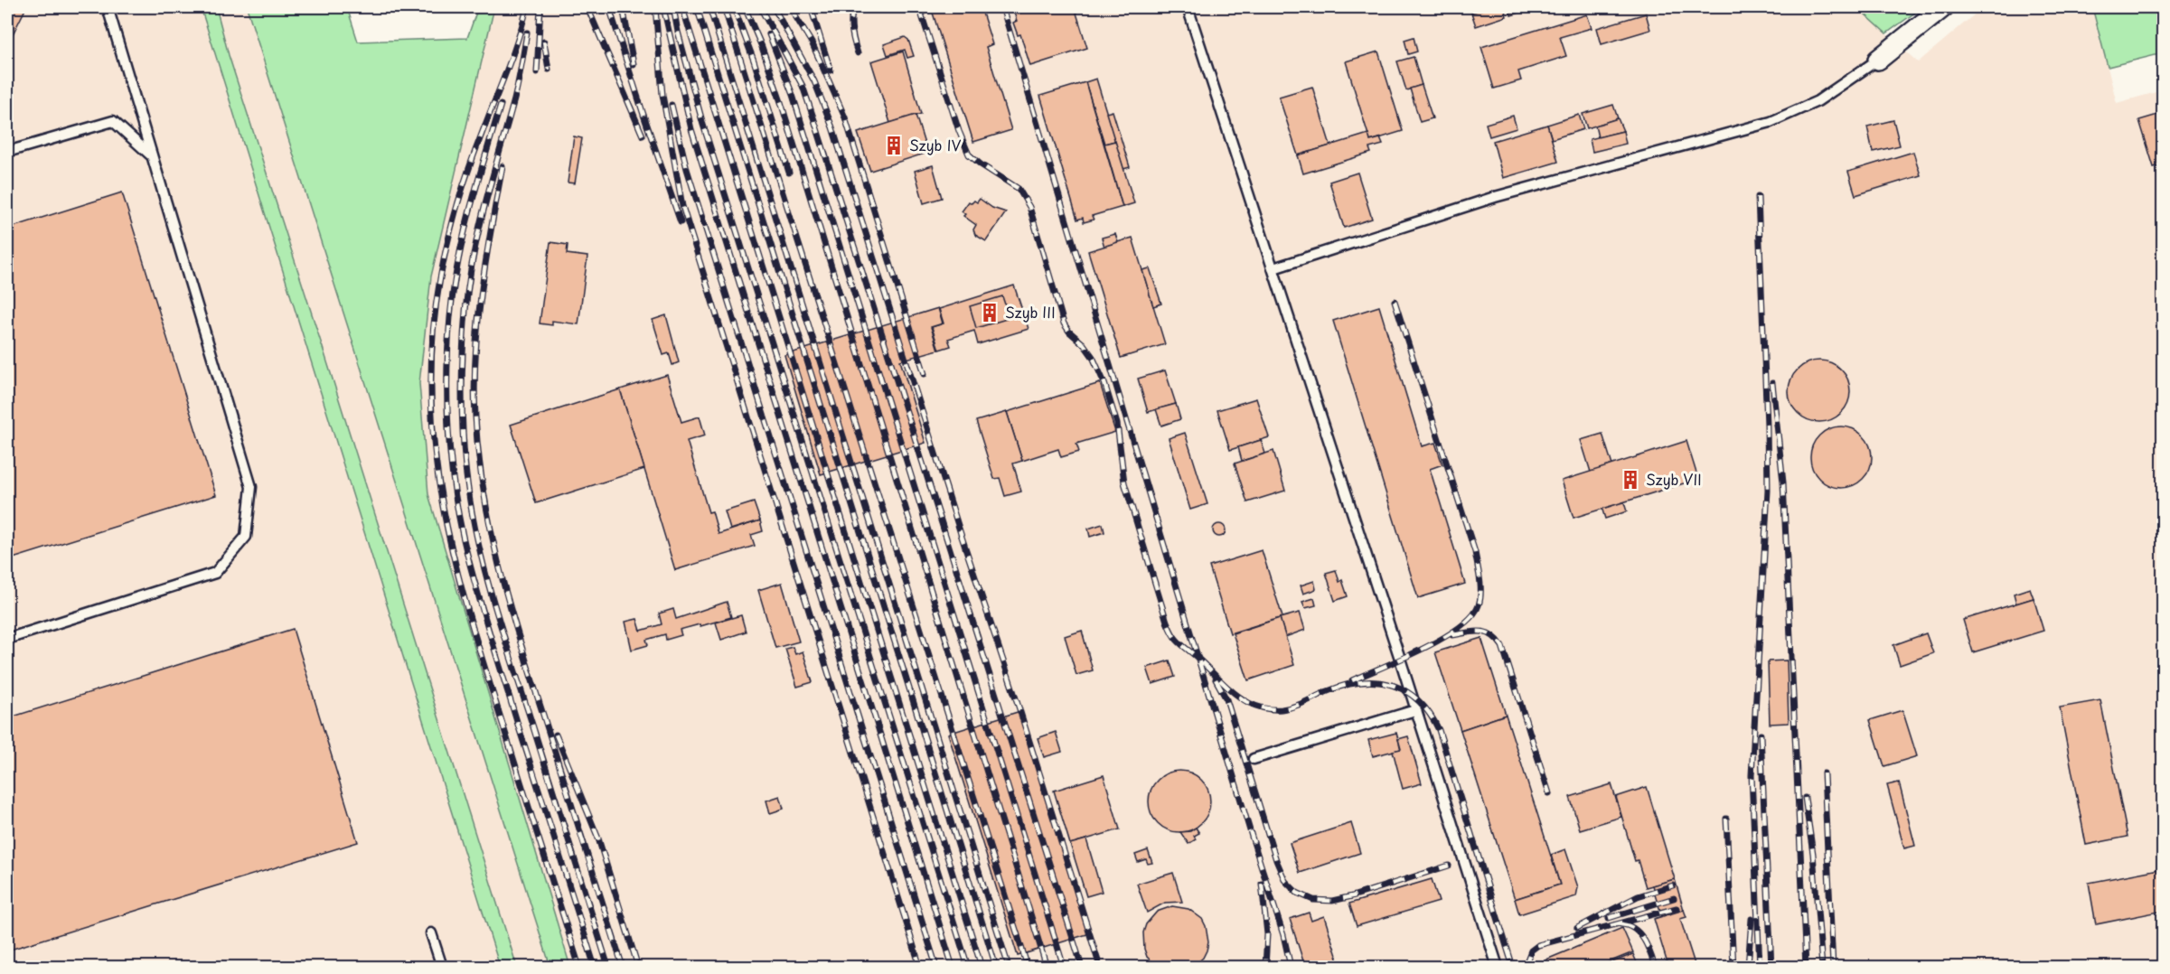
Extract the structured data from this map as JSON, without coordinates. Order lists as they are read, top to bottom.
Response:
{
  "places": {
    "building": ["Szyb IV", "Szyb III", "Szyb VII"]
  }
}
